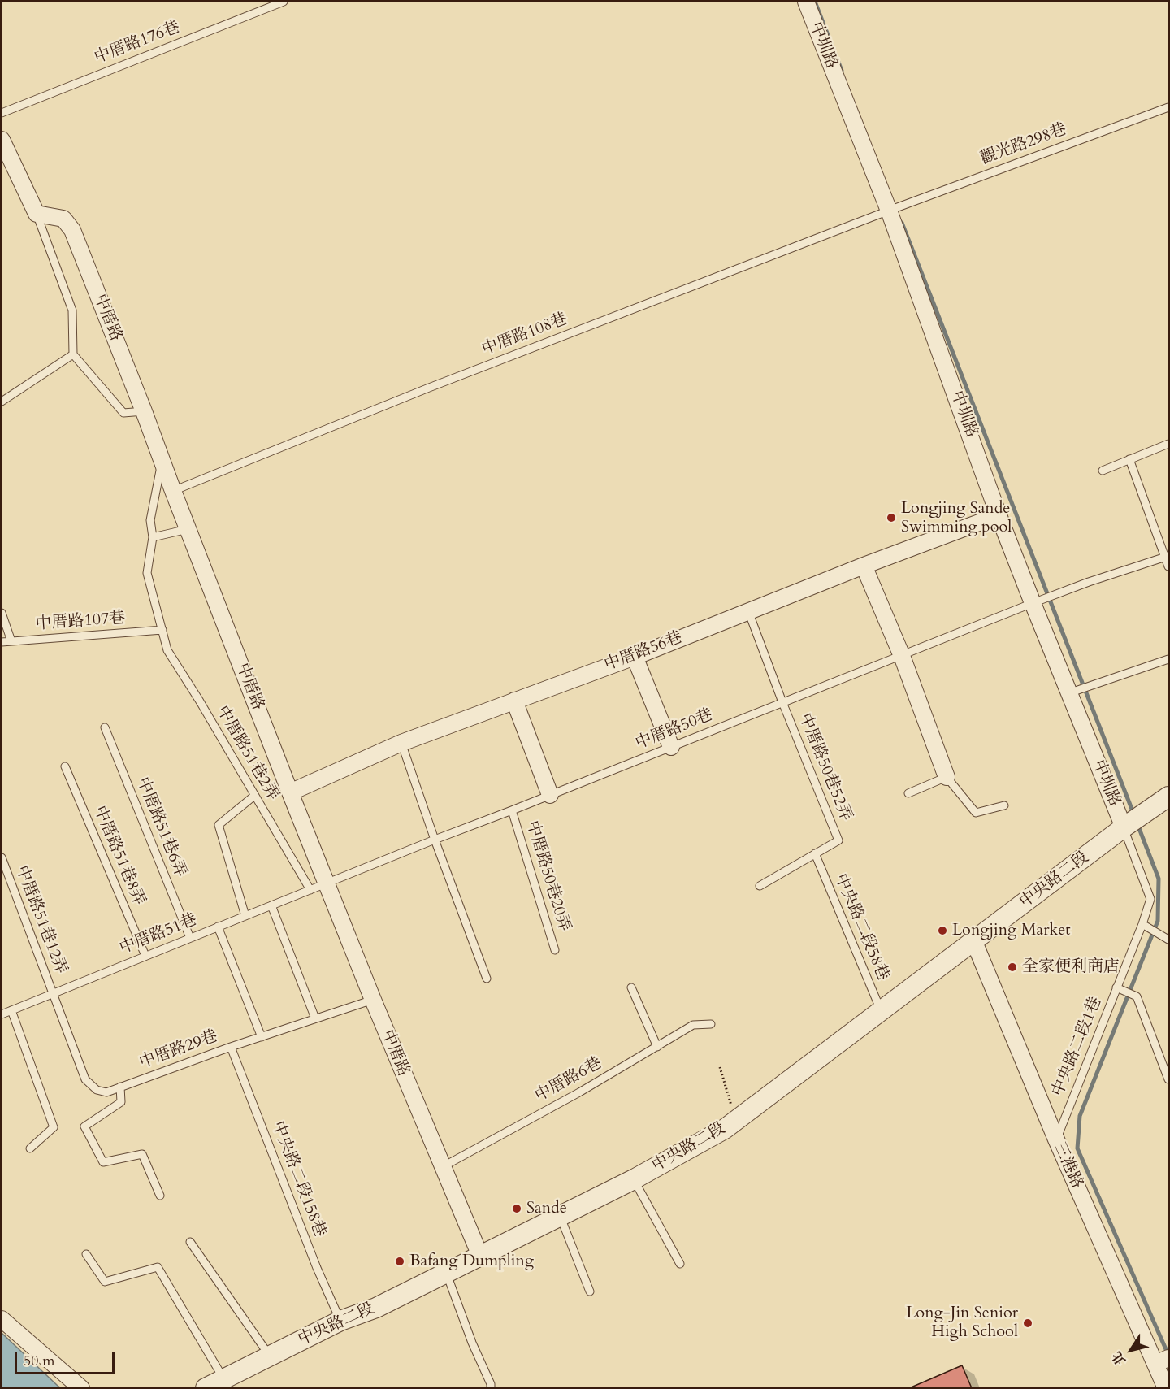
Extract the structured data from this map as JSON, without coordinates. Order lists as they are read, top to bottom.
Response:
{
  "streets": {
    "street": [
      "中圳路",
      "中厝路",
      "中厝路56巷",
      "中央路二段",
      "三港路"
    ],
    "lane": [
      "中厝路176巷",
      "觀光路298巷",
      "中厝路108巷",
      "中厝路107巷",
      "中厝路50巷",
      "中厝路51巷2弄",
      "中厝路50巷52弄",
      "中厝路51巷6弄",
      "中厝路51巷8弄",
      "中厝路50巷20弄",
      "中厝路51巷12弄",
      "中央路二段58巷",
      "中厝路51巷",
      "中央路二段1巷",
      "中厝路29巷",
      "中厝路6巷",
      "中央路二段158巷"
    ]
  },
  "crossings": [
    ["中圳路", "觀光路298巷"],
    ["中圳路", "中厝路108巷"],
    ["中圳路", "中厝路56巷"],
    ["中圳路", "中厝路50巷"],
    ["中圳路", "中央路二段"],
    ["中圳路", "中央路二段1巷"],
    ["觀光路298巷", "中厝路108巷"],
    ["中厝路", "中厝路108巷"],
    ["中厝路", "中厝路56巷"],
    ["中厝路", "中厝路50巷"],
    ["中厝路", "中厝路51巷2弄"],
    ["中厝路", "中央路二段"],
    ["中厝路", "中厝路51巷"],
    ["中厝路", "中厝路29巷"],
    ["中厝路", "中厝路6巷"],
    ["中厝路107巷", "中厝路51巷2弄"],
    ["中厝路50巷", "中厝路50巷52弄"],
    ["中厝路50巷", "中厝路50巷20弄"],
    ["中厝路50巷", "中厝路51巷"],
    ["中厝路51巷2弄", "中厝路51巷"],
    ["中厝路50巷52弄", "中央路二段58巷"],
    ["中厝路51巷6弄", "中厝路51巷"],
    ["中厝路51巷8弄", "中厝路51巷"],
    ["中央路二段", "中央路二段58巷"],
    ["中央路二段", "中央路二段1巷"],
    ["中央路二段", "三港路"],
    ["中央路二段", "中央路二段158巷"],
    ["中厝路51巷12弄", "中厝路51巷"],
    ["中厝路51巷12弄", "中厝路29巷"],
    ["中厝路51巷", "中厝路29巷"],
    ["中央路二段1巷", "三港路"],
    ["中厝路29巷", "中央路二段158巷"]
  ],
  "places": [
    "Longjing Sande Swimming pool",
    "Longjing Market",
    "全家便利商店",
    "Sande",
    "Bafang Dumpling",
    "Long-Jin Senior High School"
  ],
  "scale_bar": "50 m",
  "north": "bottom left"
}
